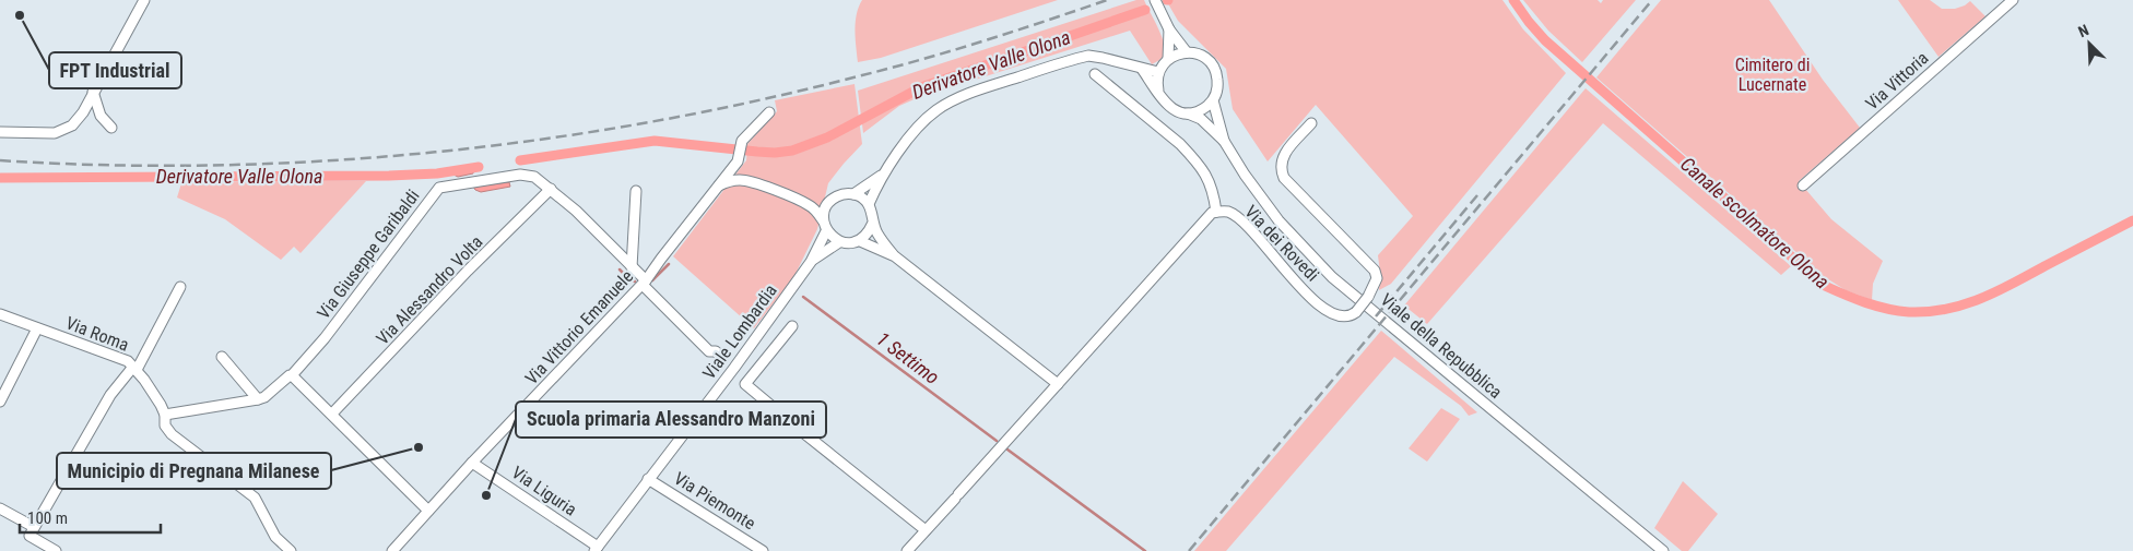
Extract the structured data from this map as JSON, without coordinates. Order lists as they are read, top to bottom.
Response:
{
  "streets": {
    "street": [
      "Via Vittoria",
      "Via dei Rovedi",
      "Via Giuseppe Garibaldi",
      "Via Alessandro Volta",
      "Via Vittorio Emanuele",
      "Viale Lombardia",
      "Via Roma",
      "Viale della Repubblica",
      "Via Liguria",
      "Via Piemonte"
    ]
  },
  "crossings": [
    ["Via Giuseppe Garibaldi", "Via Alessandro Volta"],
    ["Via Giuseppe Garibaldi", "Via Vittorio Emanuele"],
    ["Via Giuseppe Garibaldi", "Via Roma"],
    ["Via Vittorio Emanuele", "Via Liguria"],
    ["Viale Lombardia", "Via Liguria"],
    ["Viale Lombardia", "Via Piemonte"]
  ],
  "water": ["Derivatore Valle Olona", "Canale scolmatore Olona", "1 Settimo"],
  "parks": ["Cimitero di Lucernate"],
  "places": ["FPT Industrial", "Municipio di Pregnana Milanese", "Scuola primaria Alessandro Manzoni"],
  "scale_bar": "100 m",
  "north": "top left"
}
